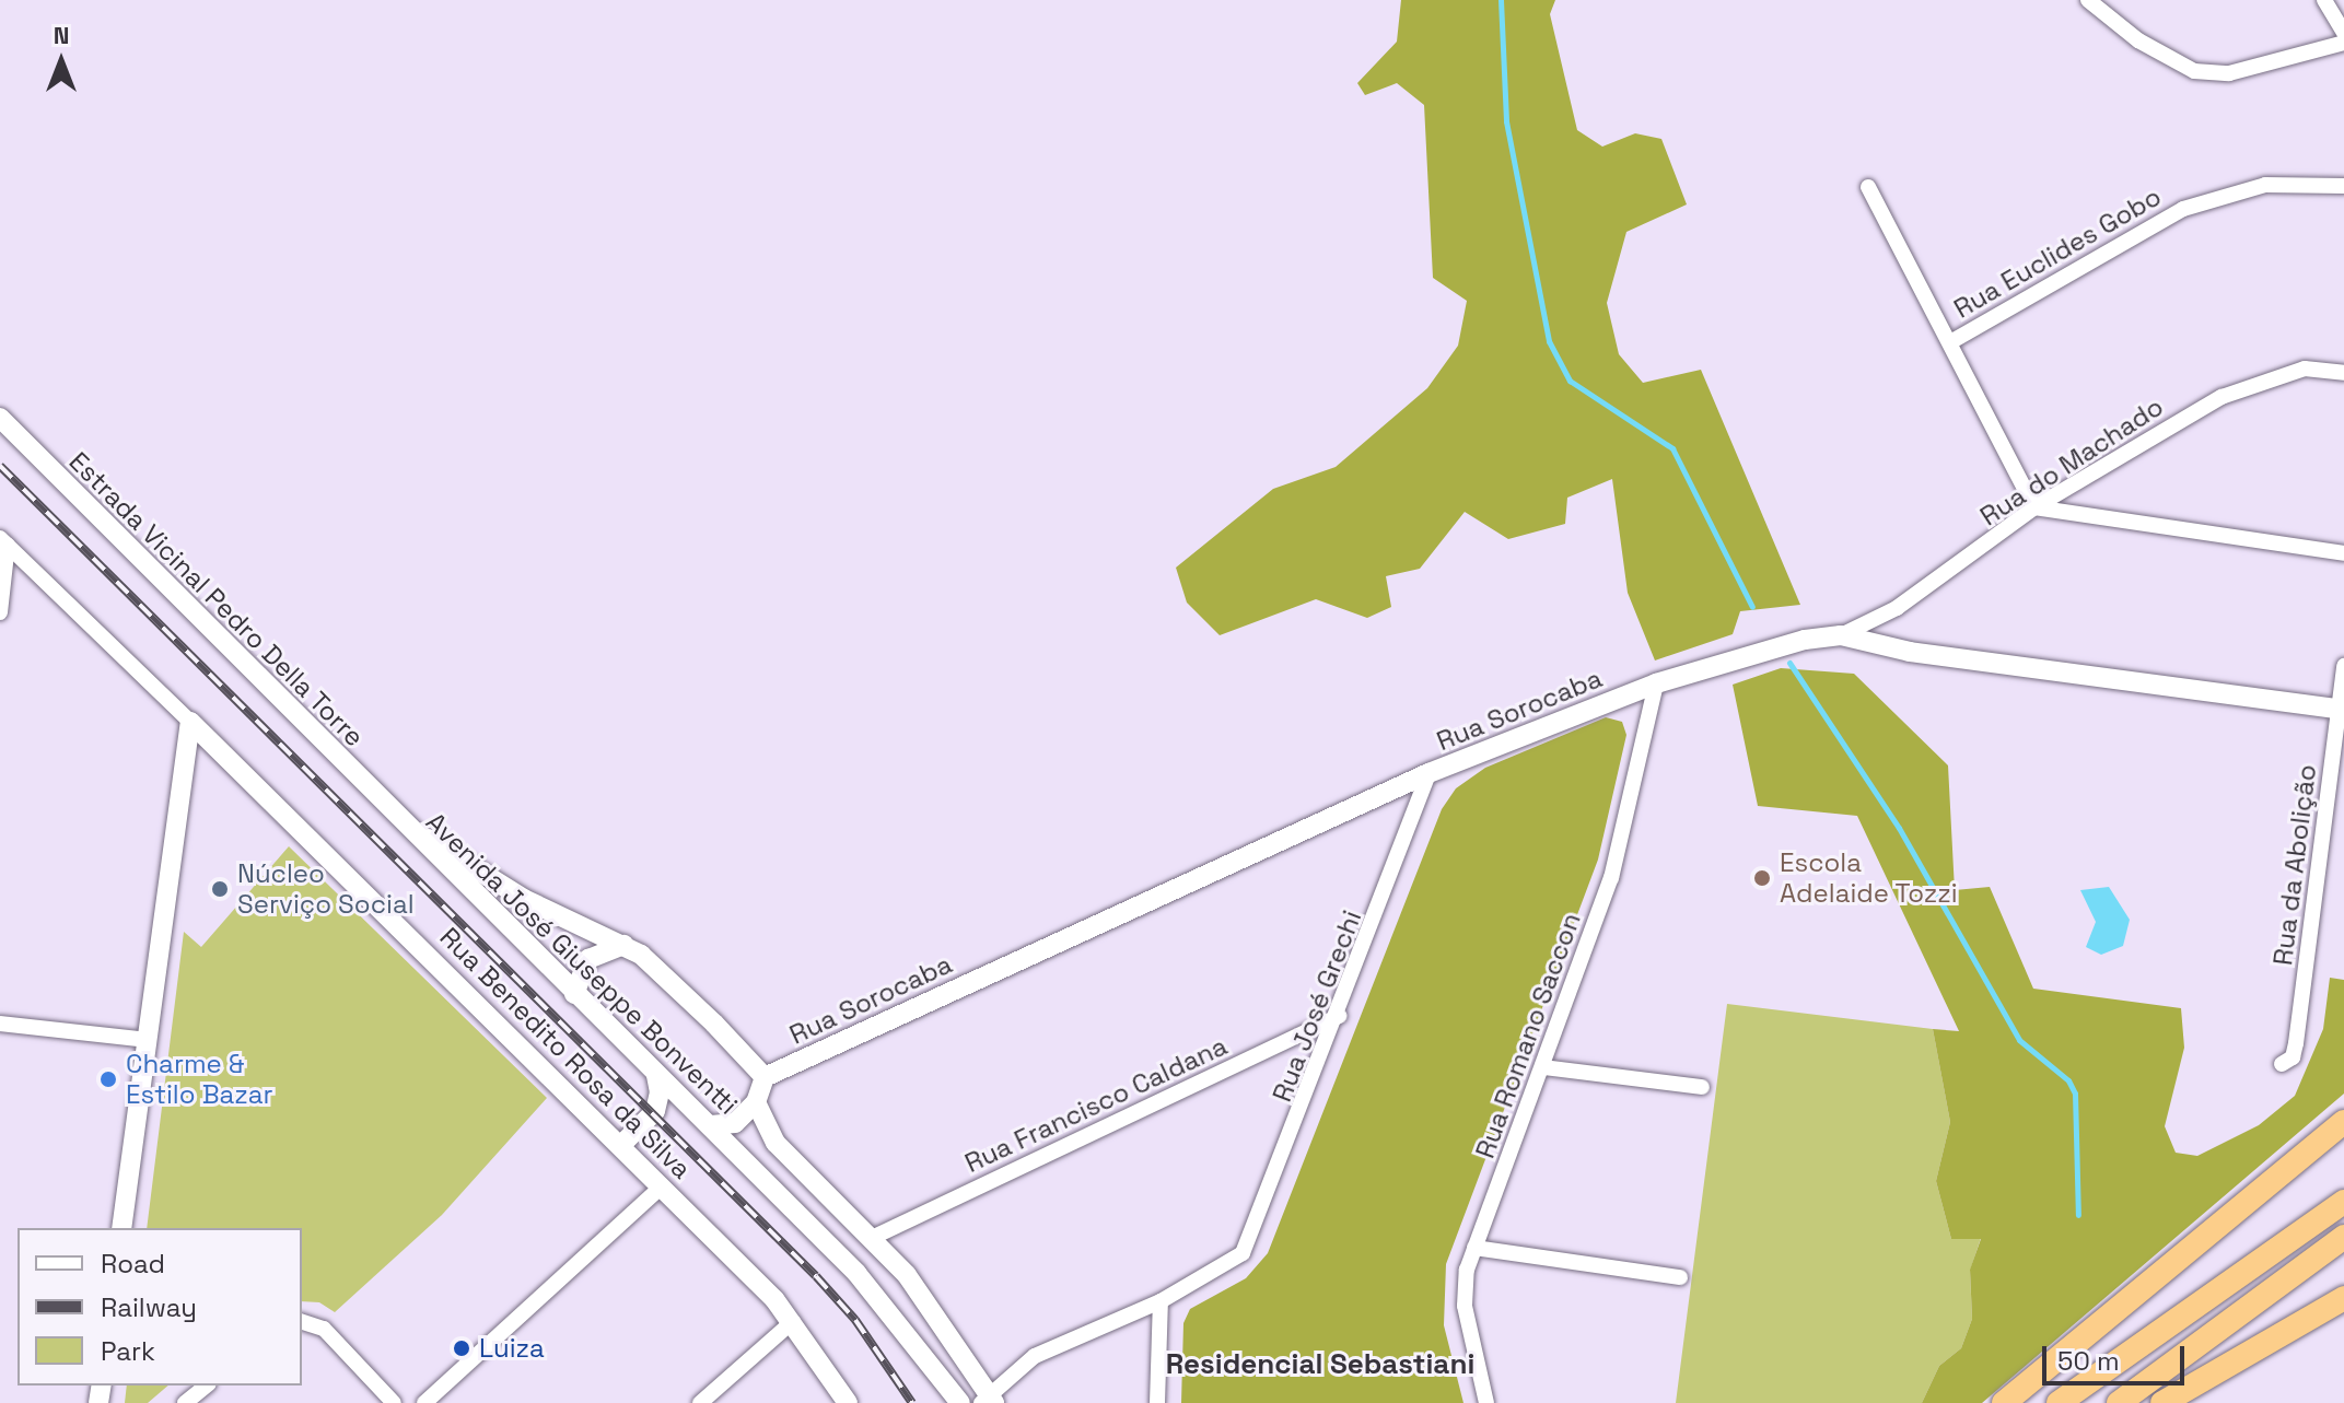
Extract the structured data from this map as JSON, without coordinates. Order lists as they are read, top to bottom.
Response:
{
  "streets": {
    "street": [
      "Rua Euclides Gobo",
      "Rua do Machado",
      "Estrada Vicinal Pedro Della Torre",
      "Rua Sorocaba",
      "Rua da Abolição",
      "Avenida José Giuseppe Bonventti",
      "Rua José Grechi",
      "Rua Romano Saccon",
      "Rua Benedito Rosa da Silva",
      "Rua Francisco Caldana"
    ]
  },
  "crossings": [
    ["Rua do Machado", "Rua Sorocaba"],
    ["Estrada Vicinal Pedro Della Torre", "Avenida José Giuseppe Bonventti"],
    ["Rua Sorocaba", "Rua da Abolição"],
    ["Rua Sorocaba", "Avenida José Giuseppe Bonventti"],
    ["Rua Sorocaba", "Rua José Grechi"],
    ["Rua Sorocaba", "Rua Romano Saccon"],
    ["Avenida José Giuseppe Bonventti", "Rua Francisco Caldana"],
    ["Rua José Grechi", "Rua Francisco Caldana"]
  ],
  "districts": ["Residencial Sebastiani"],
  "places": [
    "Escola Adelaide Tozzi",
    "Núcleo Serviço Social",
    "Charme & Estilo Bazar",
    "Luiza"
  ],
  "legend": ["Road", "Railway", "Park"],
  "scale_bar": "50 m",
  "north": "top"
}
